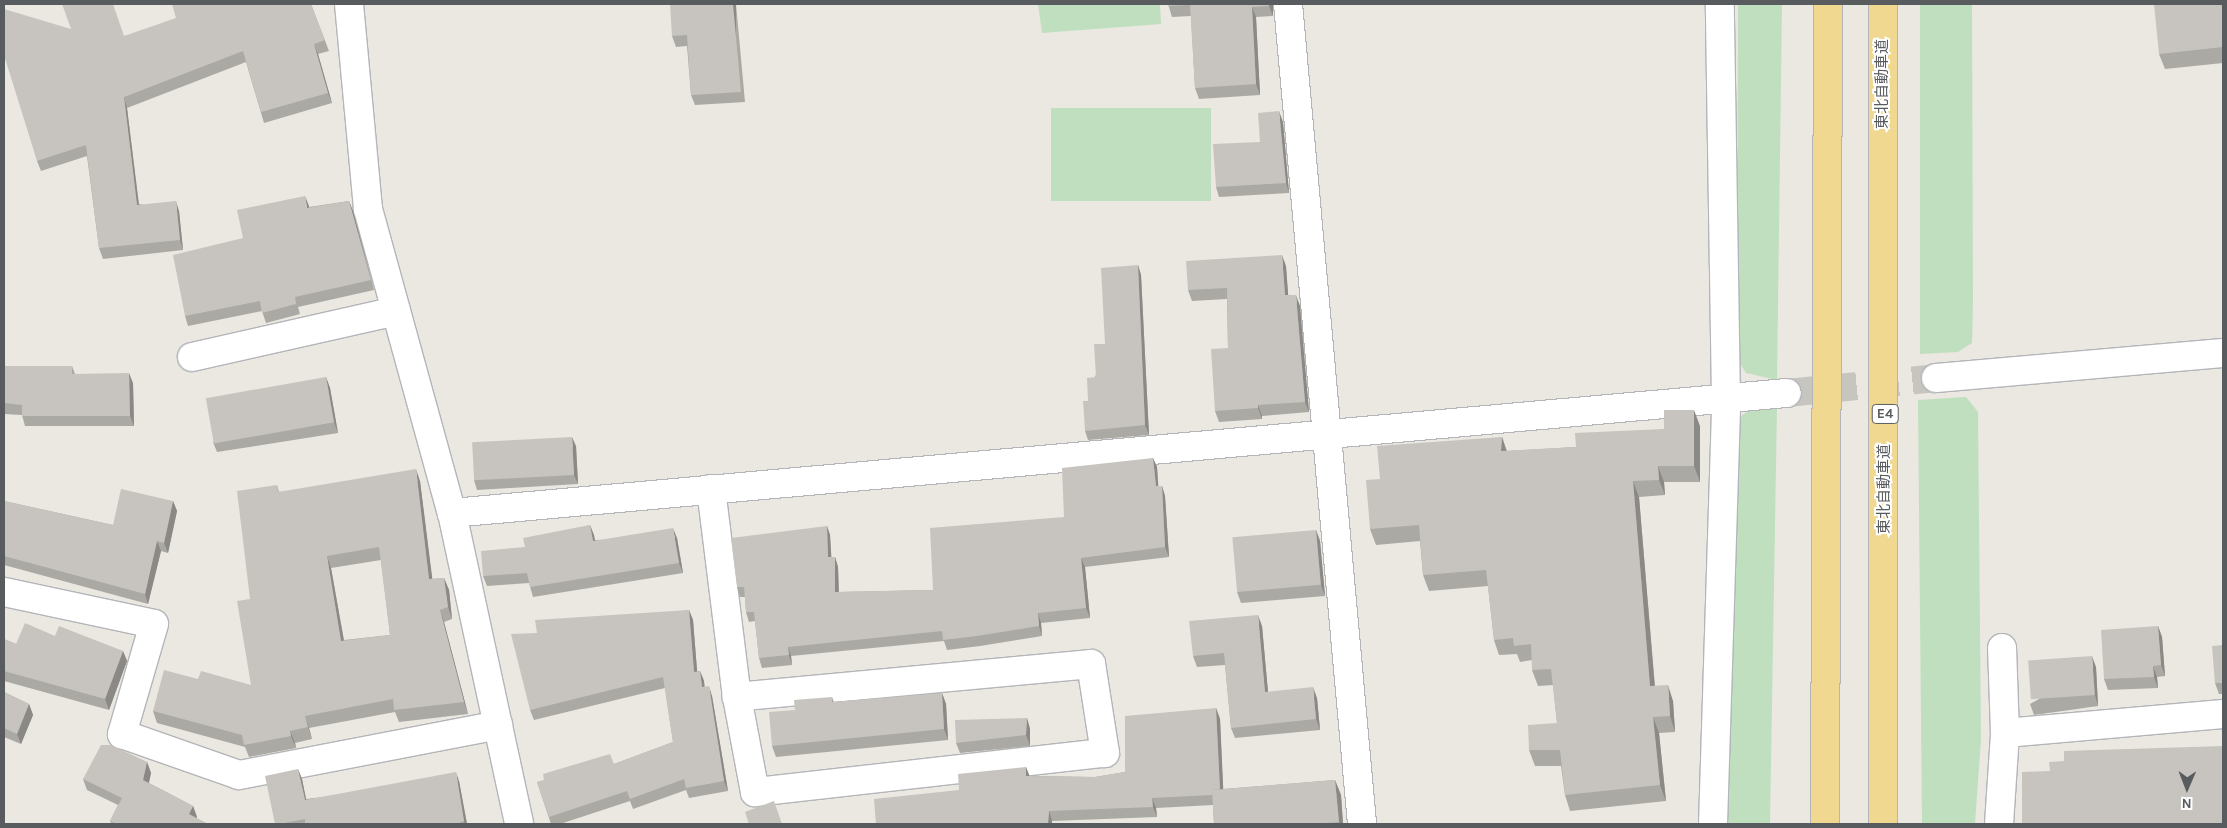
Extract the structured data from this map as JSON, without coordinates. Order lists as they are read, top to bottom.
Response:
{
  "streets": {
    "highway": ["東北自動車道", "E4"]
  },
  "north": "bottom"
}
